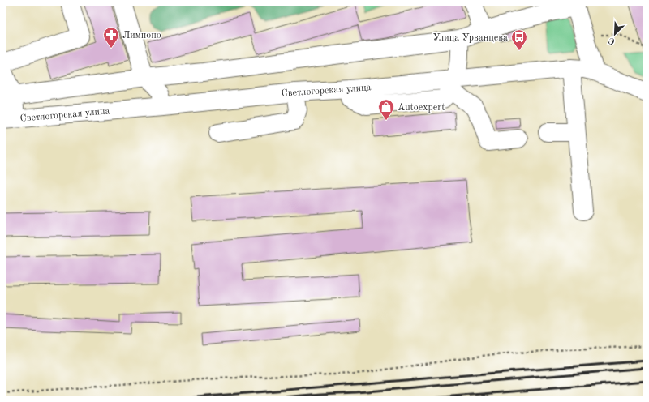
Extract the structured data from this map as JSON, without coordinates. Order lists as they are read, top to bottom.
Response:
{
  "streets": {
    "street": ["Светлогорская улица"]
  },
  "places": {
    "pharmacy": ["Лимпопо"],
    "bus stop": ["Улица Урванцева"],
    "shop": ["Autoexpert"]
  },
  "north": "bottom left"
}
